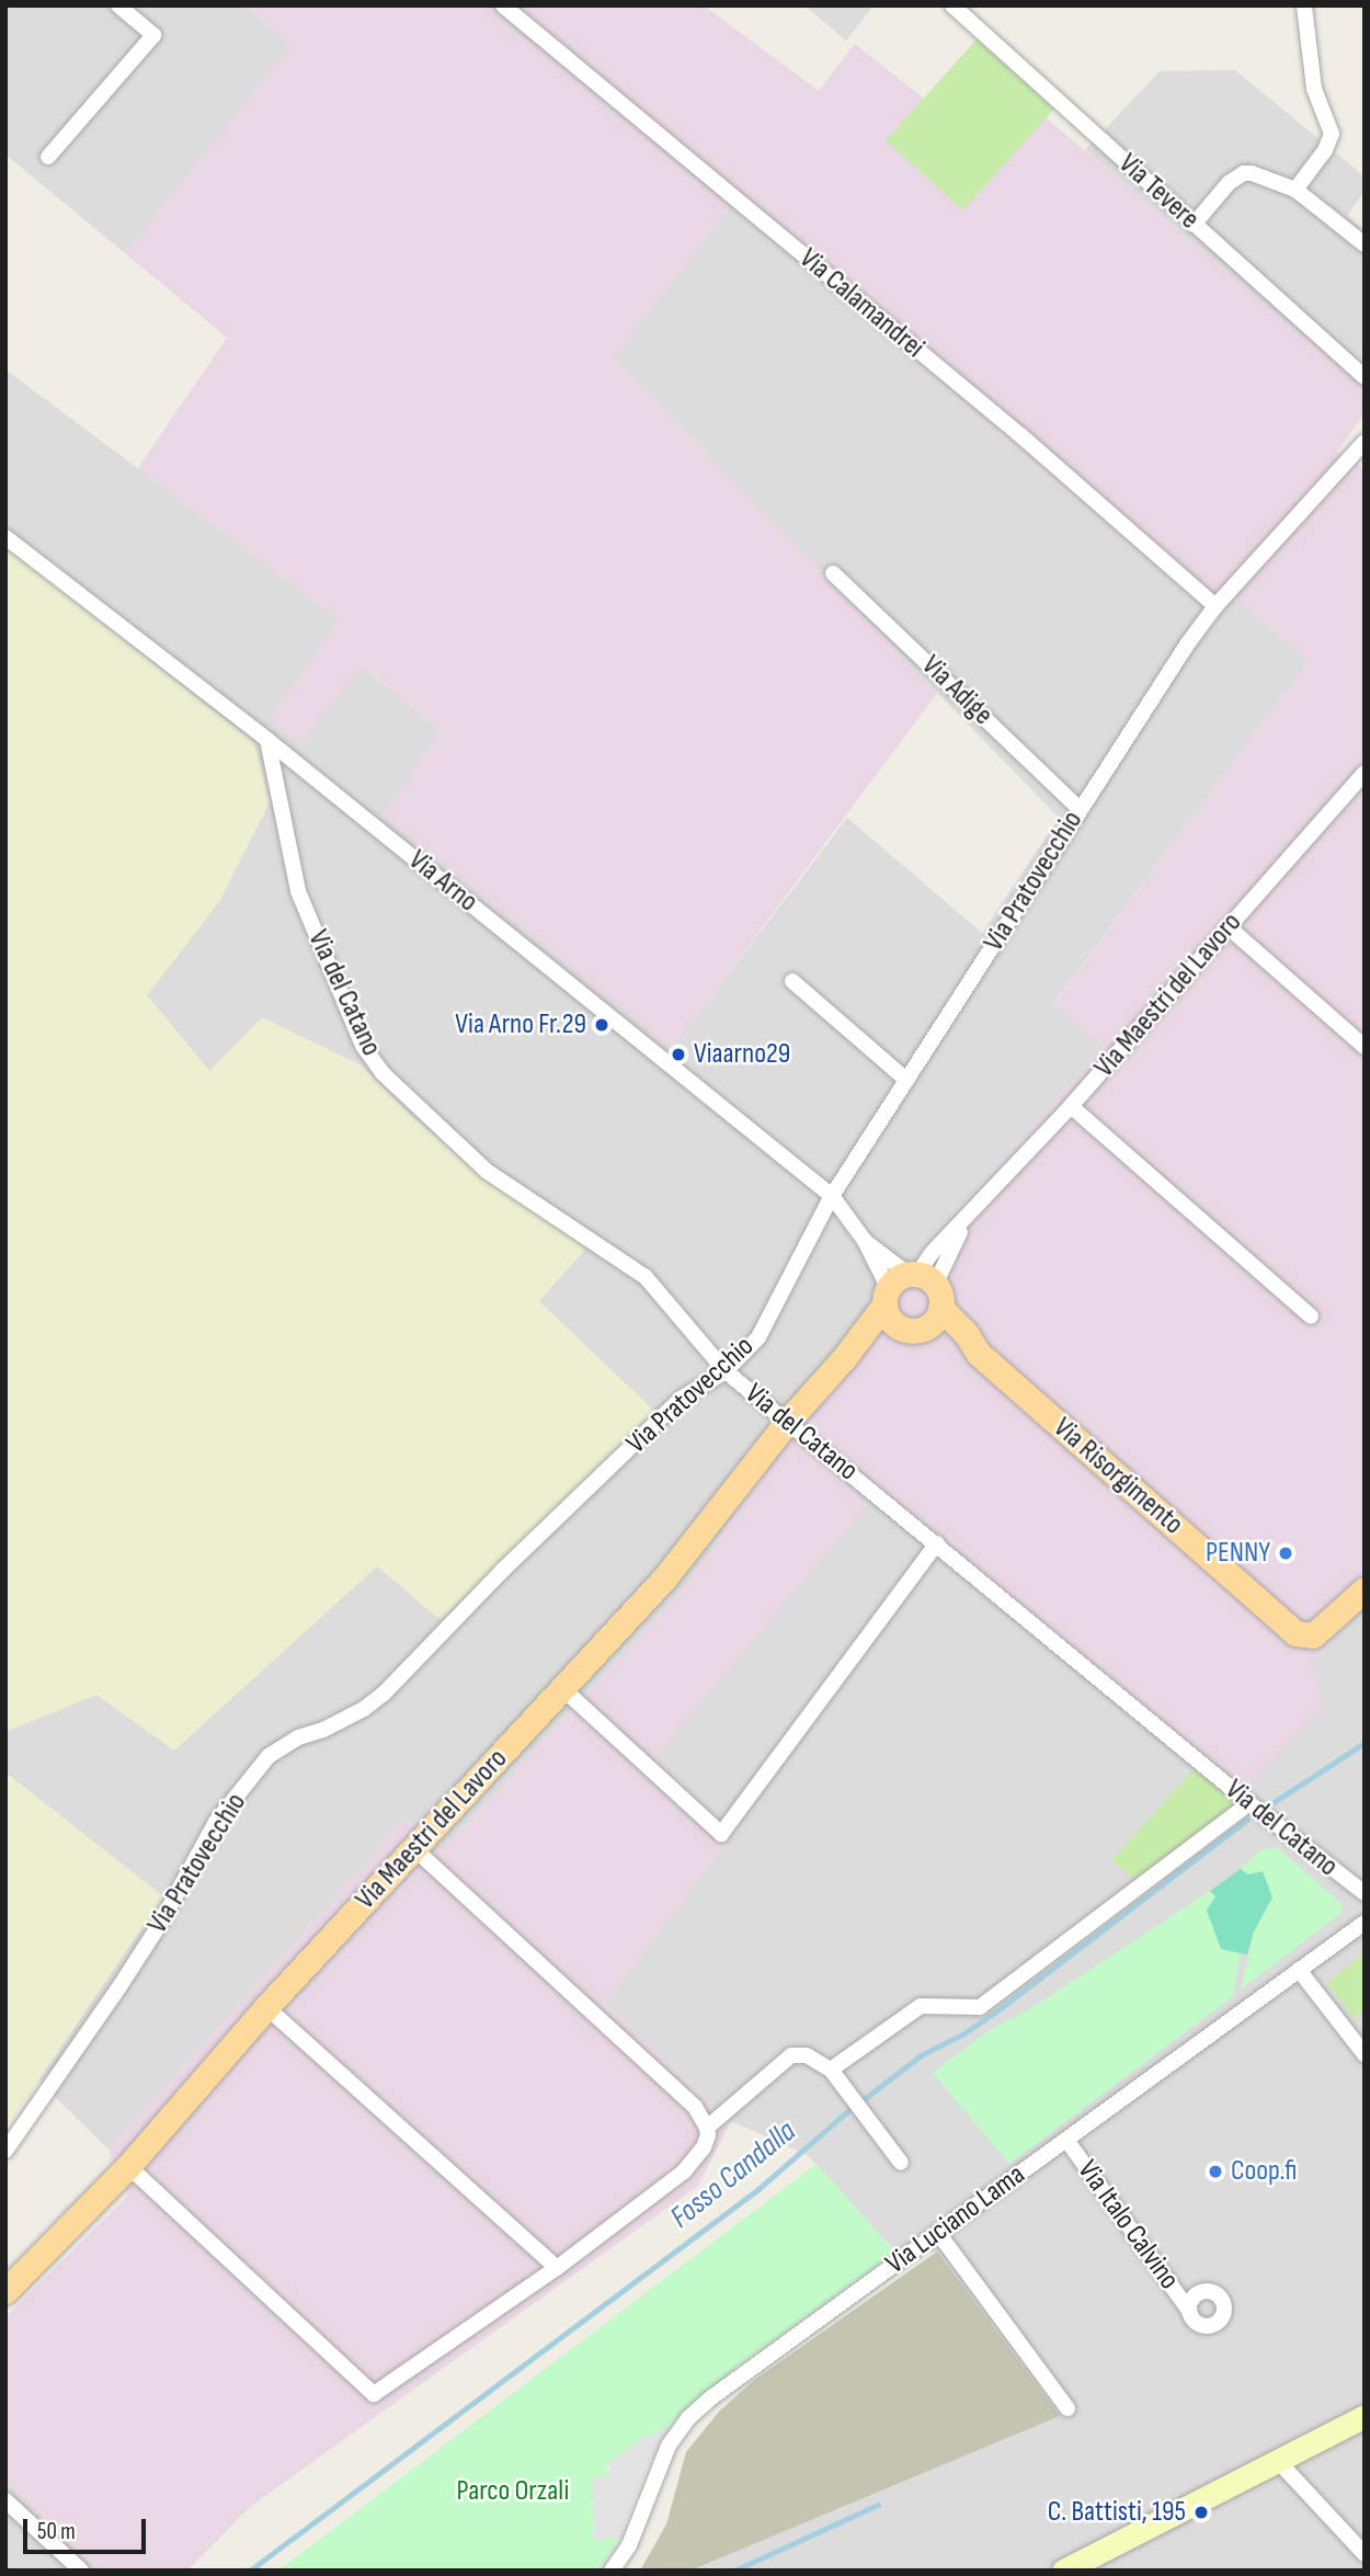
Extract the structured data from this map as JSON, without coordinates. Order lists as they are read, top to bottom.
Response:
{
  "streets": {
    "main road": ["Via Maestri del Lavoro", "Via Risorgimento"],
    "street": [
      "Via Tevere",
      "Via Calamandrei",
      "Via Adige",
      "Via Arno",
      "Via Pratovecchio",
      "Via del Catano",
      "Via Luciano Lama",
      "Via Italo Calvino"
    ]
  },
  "crossings": [
    ["Via Calamandrei", "Via Pratovecchio"],
    ["Via Adige", "Via Pratovecchio"],
    ["Via Arno", "Via Pratovecchio"],
    ["Via Arno", "Via del Catano"],
    ["Via Arno", "Via Maestri del Lavoro"],
    ["Via Arno", "Via Risorgimento"],
    ["Via Pratovecchio", "Via del Catano"],
    ["Via del Catano", "Via Maestri del Lavoro"],
    ["Via Maestri del Lavoro", "Via Risorgimento"],
    ["Via Luciano Lama", "Via Italo Calvino"]
  ],
  "water": ["Fosso Candalla"],
  "parks": ["Parco Orzali"],
  "places": [
    "Via Arno Fr.29",
    "Viaarno29",
    "PENNY",
    "Coop.fi",
    "C. Battisti, 195"
  ],
  "scale_bar": "50 m"
}
